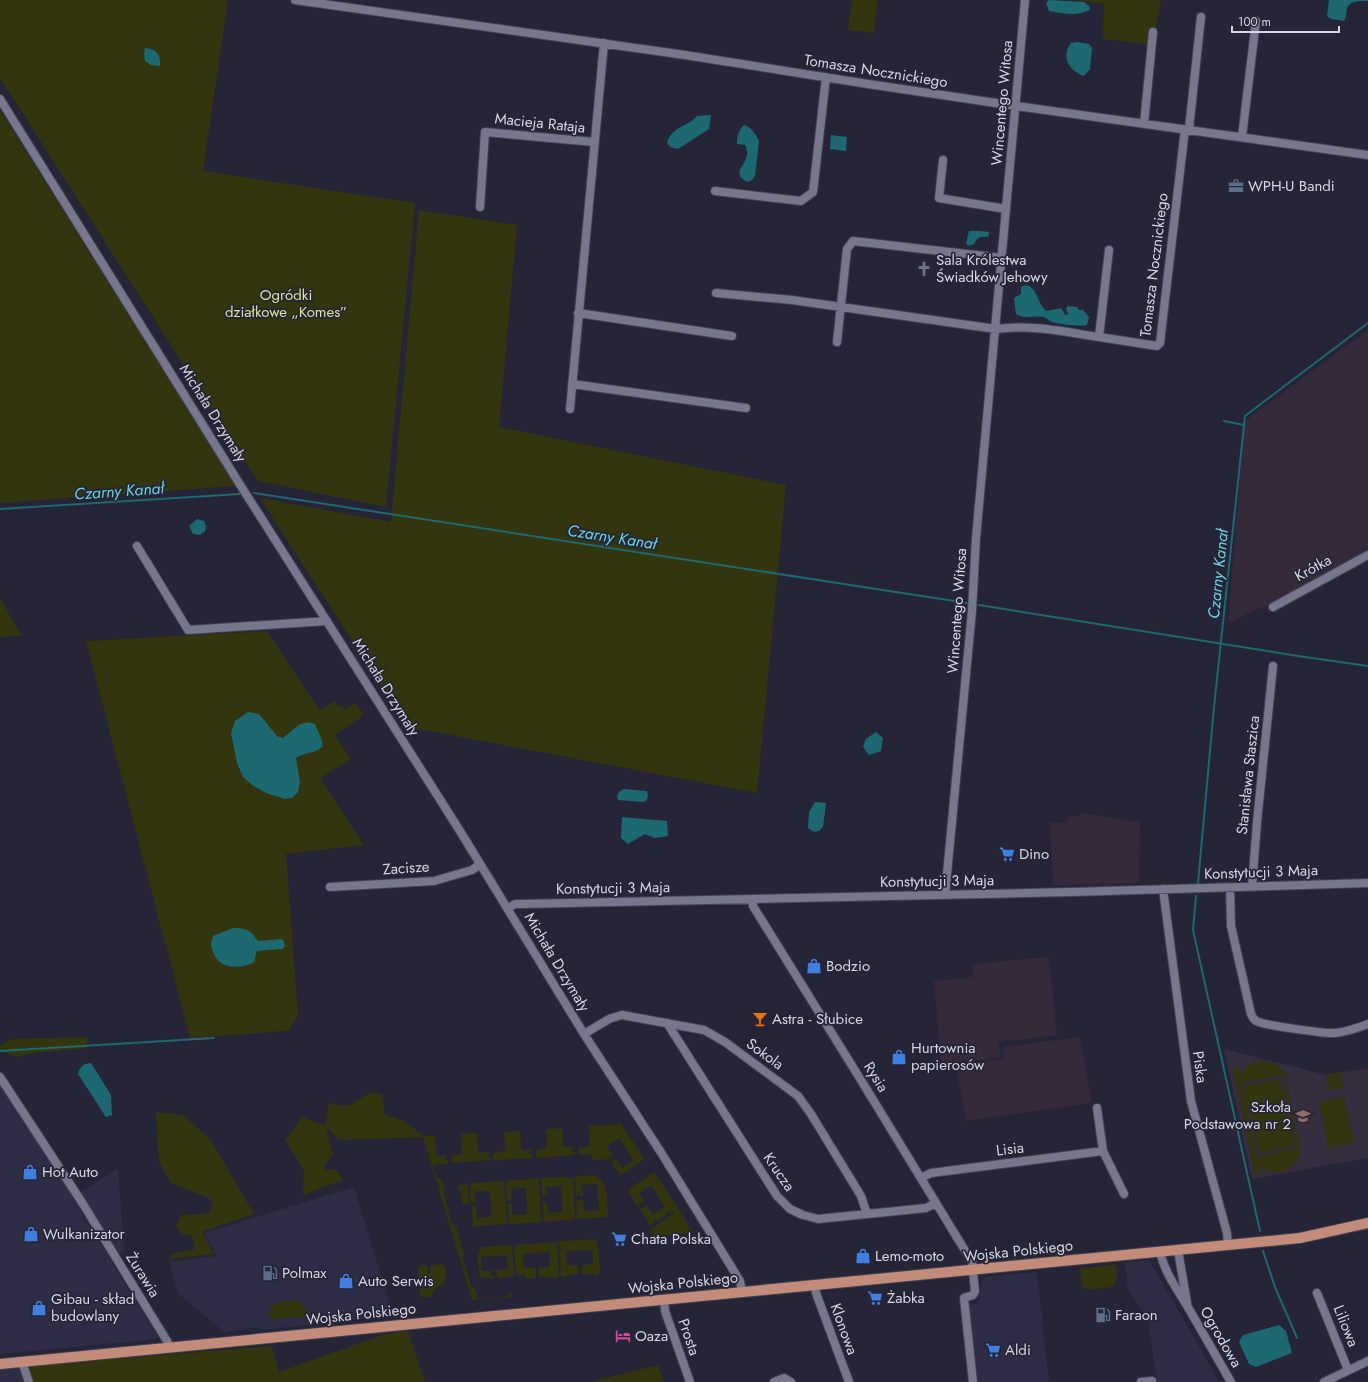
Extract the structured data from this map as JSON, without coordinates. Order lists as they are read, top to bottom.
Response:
{
  "streets": {
    "main road": ["Wojska Polskiego"],
    "street": [
      "Tomasza Nocznickiego",
      "Wincentego Witosa",
      "Macieja Rataja",
      "Michała Drzymały",
      "Krótka",
      "Stanisława Staszica",
      "Zacisze",
      "Konstytucji 3 Maja",
      "Sokola",
      "Piska",
      "Rysia",
      "Lisia",
      "Krucza",
      "Żurawia",
      "Liliowa",
      "Klonowa",
      "Prosta",
      "Ogrodowa"
    ]
  },
  "crossings": [
    ["Tomasza Nocznickiego", "Wincentego Witosa"],
    ["Wincentego Witosa", "Konstytucji 3 Maja"],
    ["Michała Drzymały", "Zacisze"],
    ["Michała Drzymały", "Konstytucji 3 Maja"],
    ["Michała Drzymały", "Sokola"],
    ["Michała Drzymały", "Wojska Polskiego"],
    ["Stanisława Staszica", "Konstytucji 3 Maja"],
    ["Konstytucji 3 Maja", "Piska"],
    ["Konstytucji 3 Maja", "Rysia"],
    ["Sokola", "Krucza"],
    ["Piska", "Wojska Polskiego"],
    ["Rysia", "Lisia"],
    ["Rysia", "Krucza"],
    ["Rysia", "Wojska Polskiego"],
    ["Wojska Polskiego", "Żurawia"],
    ["Wojska Polskiego", "Klonowa"],
    ["Wojska Polskiego", "Prosta"],
    ["Wojska Polskiego", "Ogrodowa"]
  ],
  "water": ["Czarny Kanał"],
  "parks": ["Ogródki działkowe „Komes”"],
  "places": {
    "office": ["WPH-U Bandi"],
    "church": ["Sala Królestwa Świadków Jehowy"],
    "supermarket": [
      "Dino",
      "Chata Polska",
      "Żabka",
      "Aldi"
    ],
    "shop": [
      "Bodzio",
      "Hurtownia papierosów",
      "Hot Auto",
      "Wulkanizator",
      "Lemo-moto",
      "Auto Serwis",
      "Gibau - skład budowlany"
    ],
    "bar": ["Astra - Słubice"],
    "school or university": ["Szkoła Podstawowa nr 2"],
    "fuel station": ["Polmax", "Faraon"],
    "hotel": ["Oaza"]
  },
  "scale_bar": "100 m"
}
